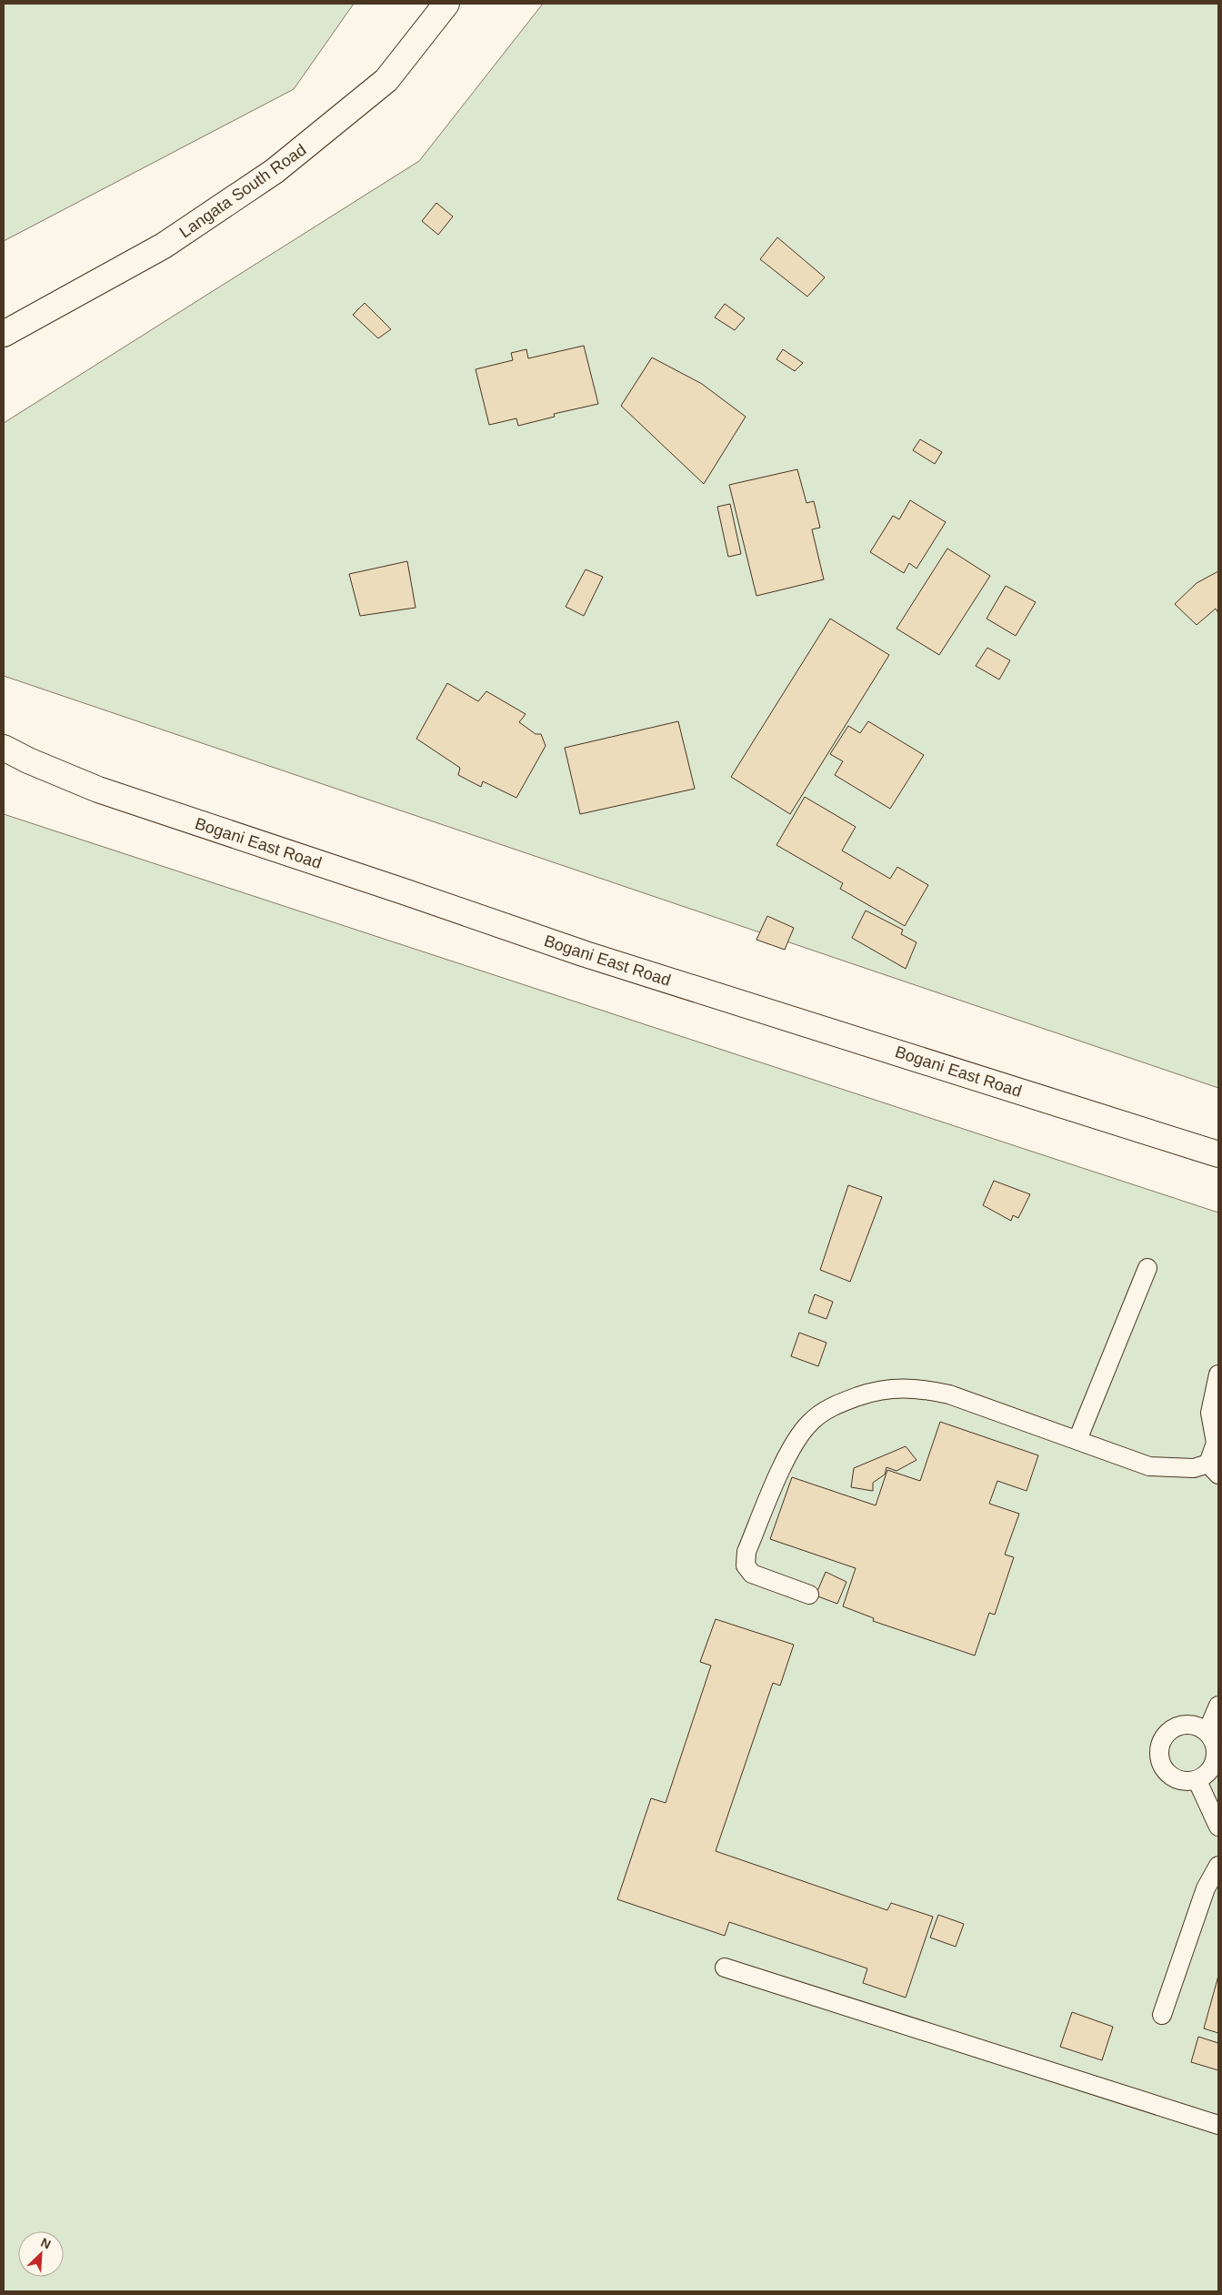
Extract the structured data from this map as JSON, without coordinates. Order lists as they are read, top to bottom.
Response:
{
  "streets": {
    "street": ["Langata South Road", "Bogani East Road"]
  },
  "north": "top right"
}
